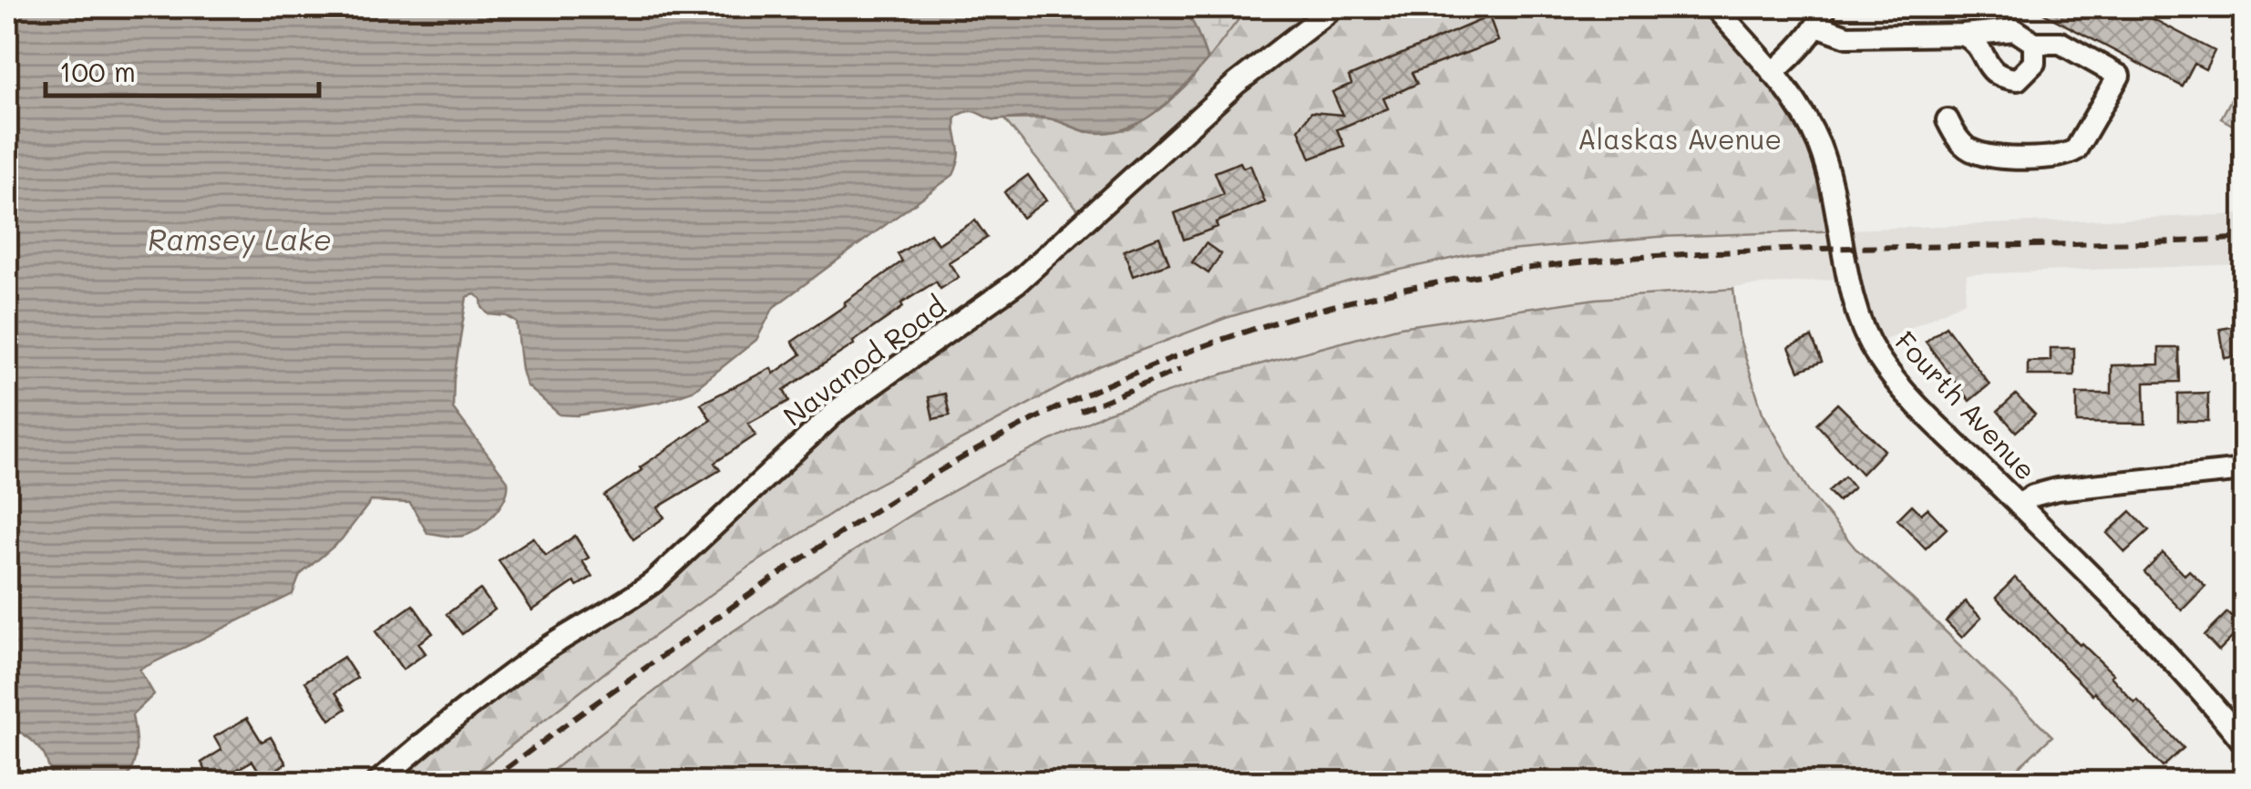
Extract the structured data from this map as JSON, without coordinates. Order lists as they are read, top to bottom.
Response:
{
  "streets": {
    "street": ["Navanod Road", "Fourth Avenue"]
  },
  "water": ["Ramsey Lake"],
  "parks": ["Alaskas Avenue"],
  "scale_bar": "100 m"
}
